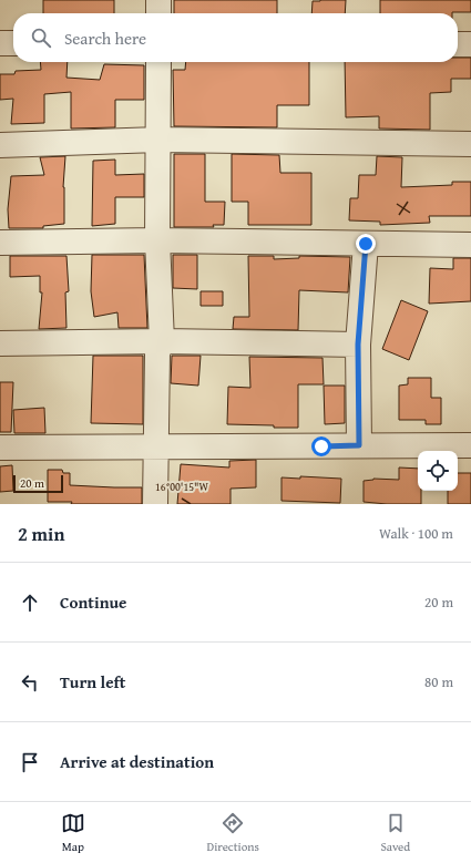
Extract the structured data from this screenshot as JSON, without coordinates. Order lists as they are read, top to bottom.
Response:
{
  "scale_bar": "20 m",
  "page": {
    "search": "Search here",
    "scale": "20 m",
    "heading": ["2 min", "Walk · 100 m"],
    "list": [
      ["Continue", "20 m"],
      ["Turn left", "80 m"],
      "Arrive at destination"
    ],
    "nav": ["Map", "Directions", "Saved"]
  },
  "coordinates": ["16°00'15\"W"]
}
